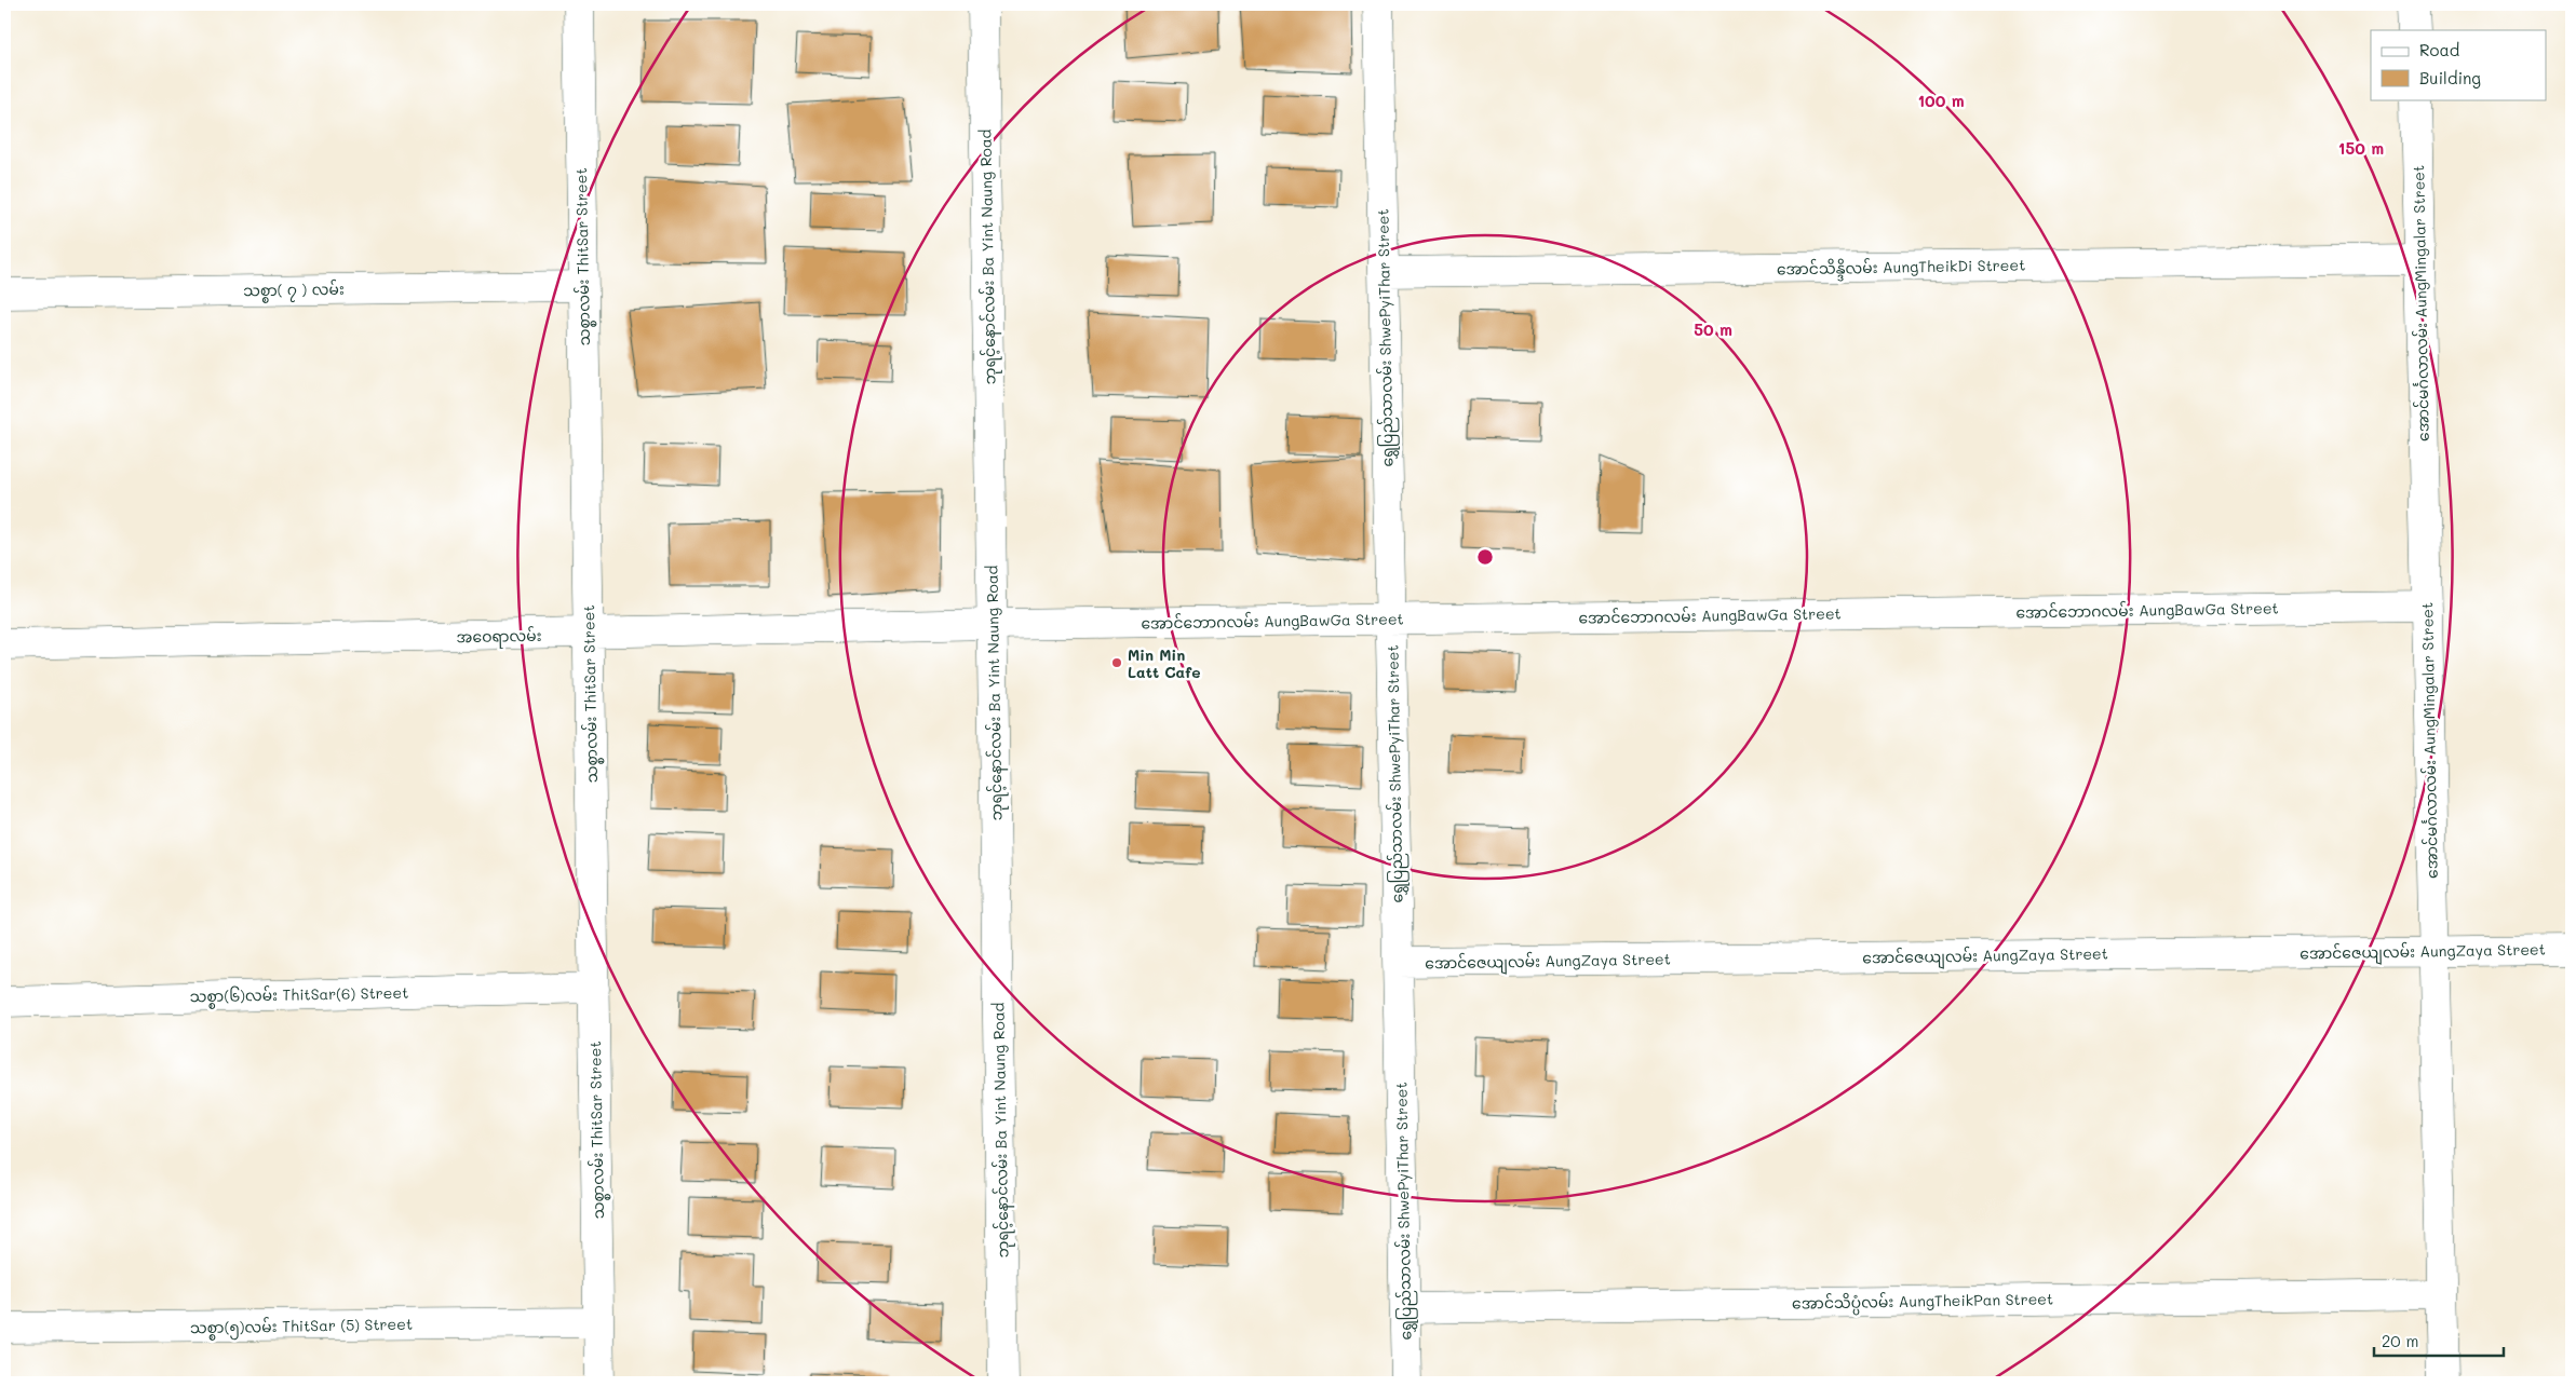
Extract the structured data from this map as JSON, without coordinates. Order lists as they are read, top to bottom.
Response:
{
  "streets": {
    "street": [
      "သစ္စာလမ်း ThitSar Street",
      "ဘုရင့်နောင်လမ်း Ba Yint Naung Road",
      "အောင်သိန္ဒိလမ်း AungTheikDi Street",
      "သစ္စာ( ၇ ) လမ်း",
      "အောင်မင်္ဂလာလမ်း AungMingalar Street",
      "ရွှေပြည်သာလမ်း ShwePyiThar Street",
      "အောင်ဘောဂလမ်း AungBawGa Street",
      "အဝေရာလမ်း",
      "အောင်ဇေယျလမ်း AungZaya Street",
      "သစ္စာ(၆)လမ်း ThitSar(6) Street",
      "အောင်သိပ္ပံလမ်း AungTheikPan Street",
      "သစ္စာ(၅)လမ်း ThitSar (5) Street"
    ]
  },
  "crossings": [
    ["သစ္စာလမ်း ThitSar Street", "သစ္စာ( ၇ ) လမ်း"],
    ["သစ္စာလမ်း ThitSar Street", "အဝေရာလမ်း"],
    ["သစ္စာလမ်း ThitSar Street", "သစ္စာ(၆)လမ်း ThitSar(6) Street"],
    ["သစ္စာလမ်း ThitSar Street", "သစ္စာ(၅)လမ်း ThitSar (5) Street"],
    ["ဘုရင့်နောင်လမ်း Ba Yint Naung Road", "အောင်ဘောဂလမ်း AungBawGa Street"],
    ["ဘုရင့်နောင်လမ်း Ba Yint Naung Road", "အဝေရာလမ်း"],
    ["အောင်သိန္ဒိလမ်း AungTheikDi Street", "အောင်မင်္ဂလာလမ်း AungMingalar Street"],
    ["အောင်သိန္ဒိလမ်း AungTheikDi Street", "ရွှေပြည်သာလမ်း ShwePyiThar Street"],
    ["အောင်မင်္ဂလာလမ်း AungMingalar Street", "အောင်ဘောဂလမ်း AungBawGa Street"],
    ["အောင်မင်္ဂလာလမ်း AungMingalar Street", "အောင်ဇေယျလမ်း AungZaya Street"],
    ["အောင်မင်္ဂလာလမ်း AungMingalar Street", "အောင်သိပ္ပံလမ်း AungTheikPan Street"],
    ["ရွှေပြည်သာလမ်း ShwePyiThar Street", "အောင်ဘောဂလမ်း AungBawGa Street"],
    ["ရွှေပြည်သာလမ်း ShwePyiThar Street", "အောင်ဇေယျလမ်း AungZaya Street"],
    ["ရွှေပြည်သာလမ်း ShwePyiThar Street", "အောင်သိပ္ပံလမ်း AungTheikPan Street"],
    ["အောင်ဘောဂလမ်း AungBawGa Street", "အဝေရာလမ်း"]
  ],
  "places": ["Min Min Latt Cafe"],
  "legend": ["Road", "Building"],
  "scale_bar": "20 m",
  "rings": ["100 m", "150 m", "50 m"]
}
